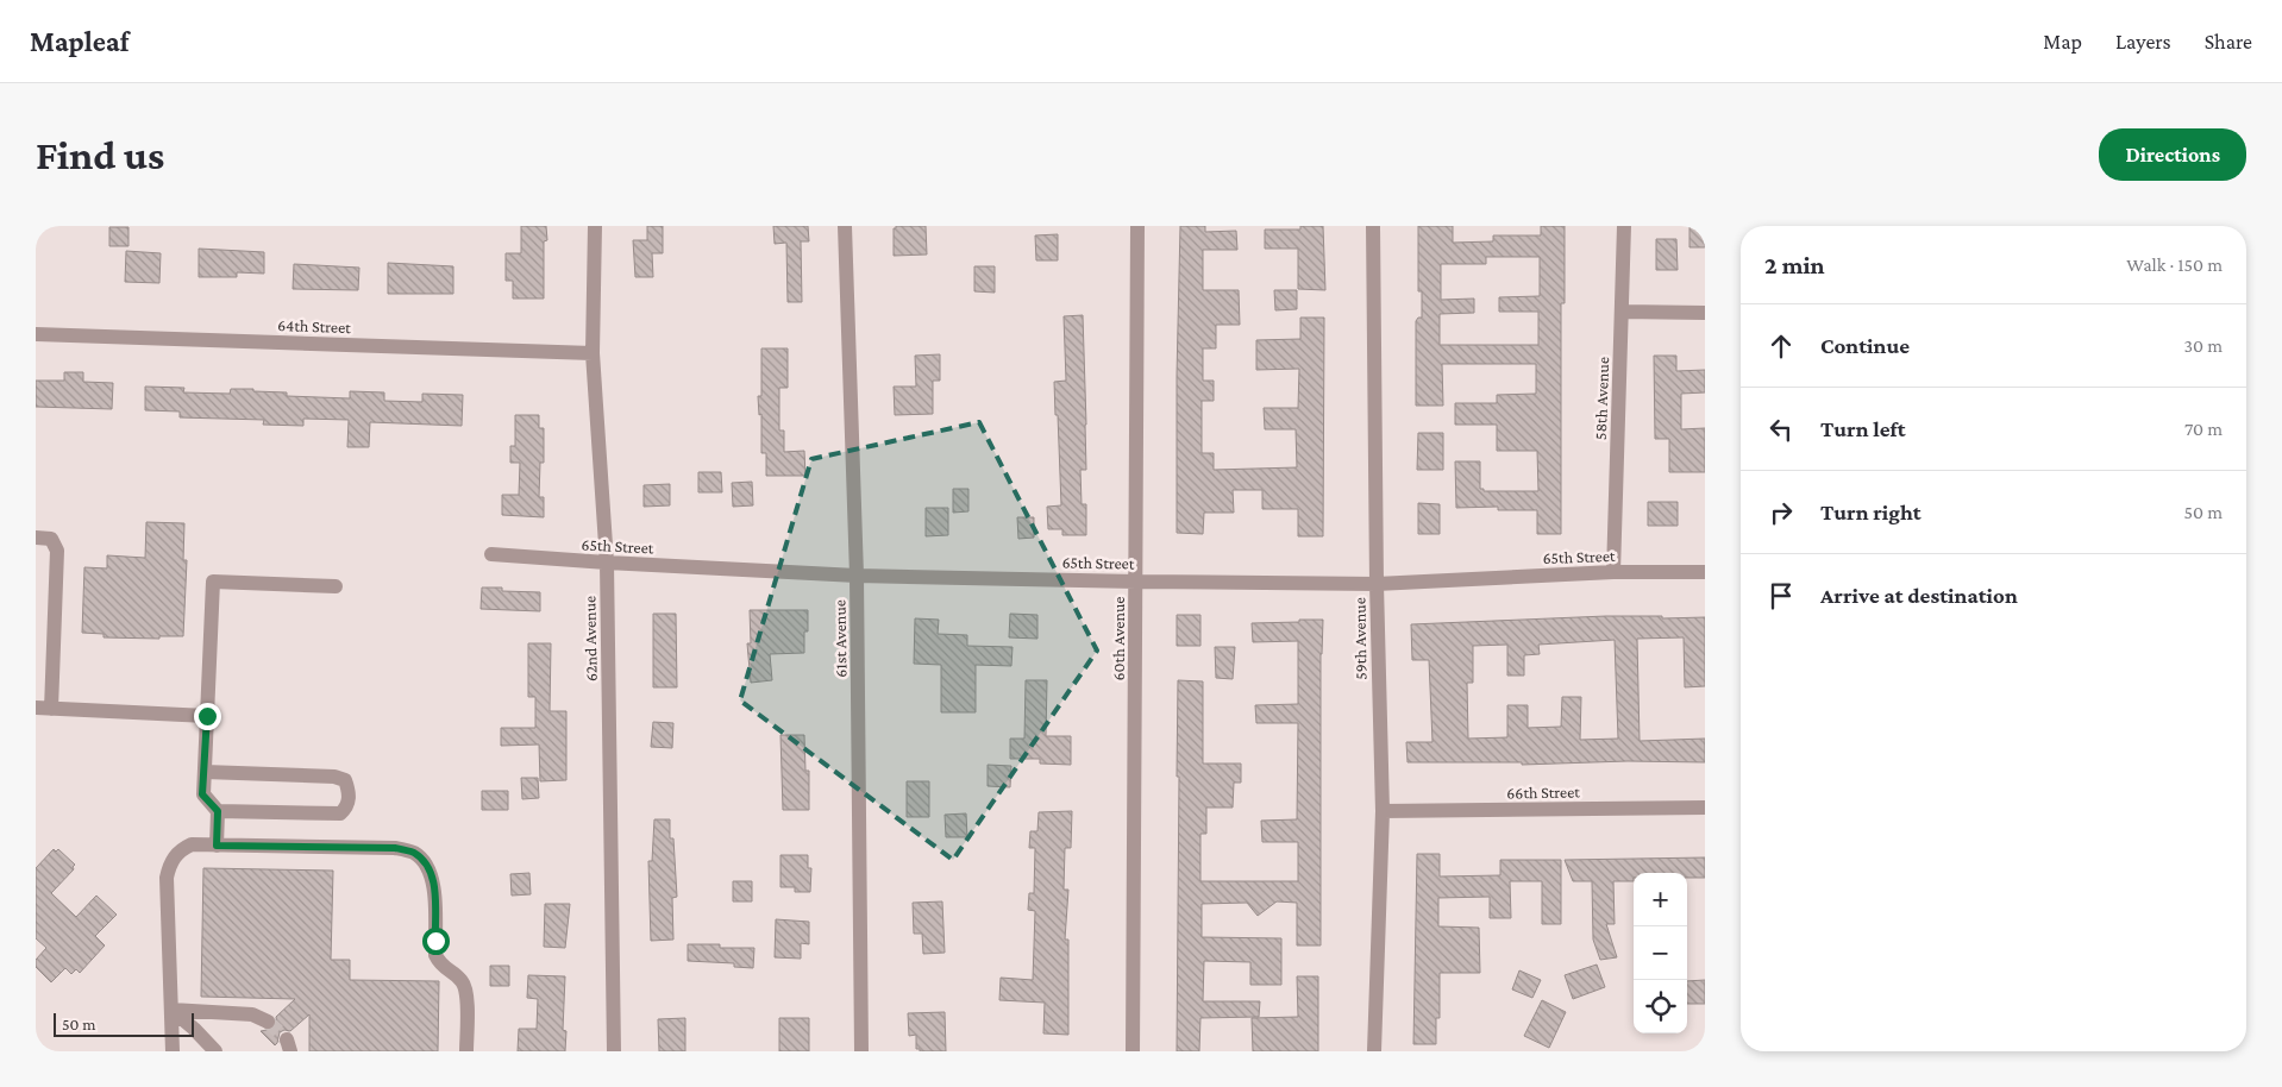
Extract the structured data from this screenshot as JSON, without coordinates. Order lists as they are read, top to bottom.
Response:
{
  "streets": {
    "street": [
      "64th Street",
      "58th Avenue",
      "65th Street",
      "62nd Avenue",
      "61st Avenue",
      "60th Avenue",
      "59th Avenue",
      "66th Street"
    ]
  },
  "crossings": [
    ["64th Street", "62nd Avenue"],
    ["58th Avenue", "65th Street"],
    ["65th Street", "62nd Avenue"],
    ["65th Street", "61st Avenue"],
    ["65th Street", "60th Avenue"],
    ["65th Street", "59th Avenue"],
    ["59th Avenue", "66th Street"]
  ],
  "scale_bar": "50 m",
  "page": {
    "header": "Mapleaf",
    "nav": ["Map", "Layers", "Share"],
    "buttons": "Directions",
    "title": "Find us",
    "heading": ["2 min", "Walk · 150 m"],
    "list": [
      ["Continue", "30 m"],
      ["Turn left", "70 m"],
      ["Turn right", "50 m"],
      "Arrive at destination"
    ],
    "map_buttons": ["+", "−"],
    "scale": "50 m"
  }
}
